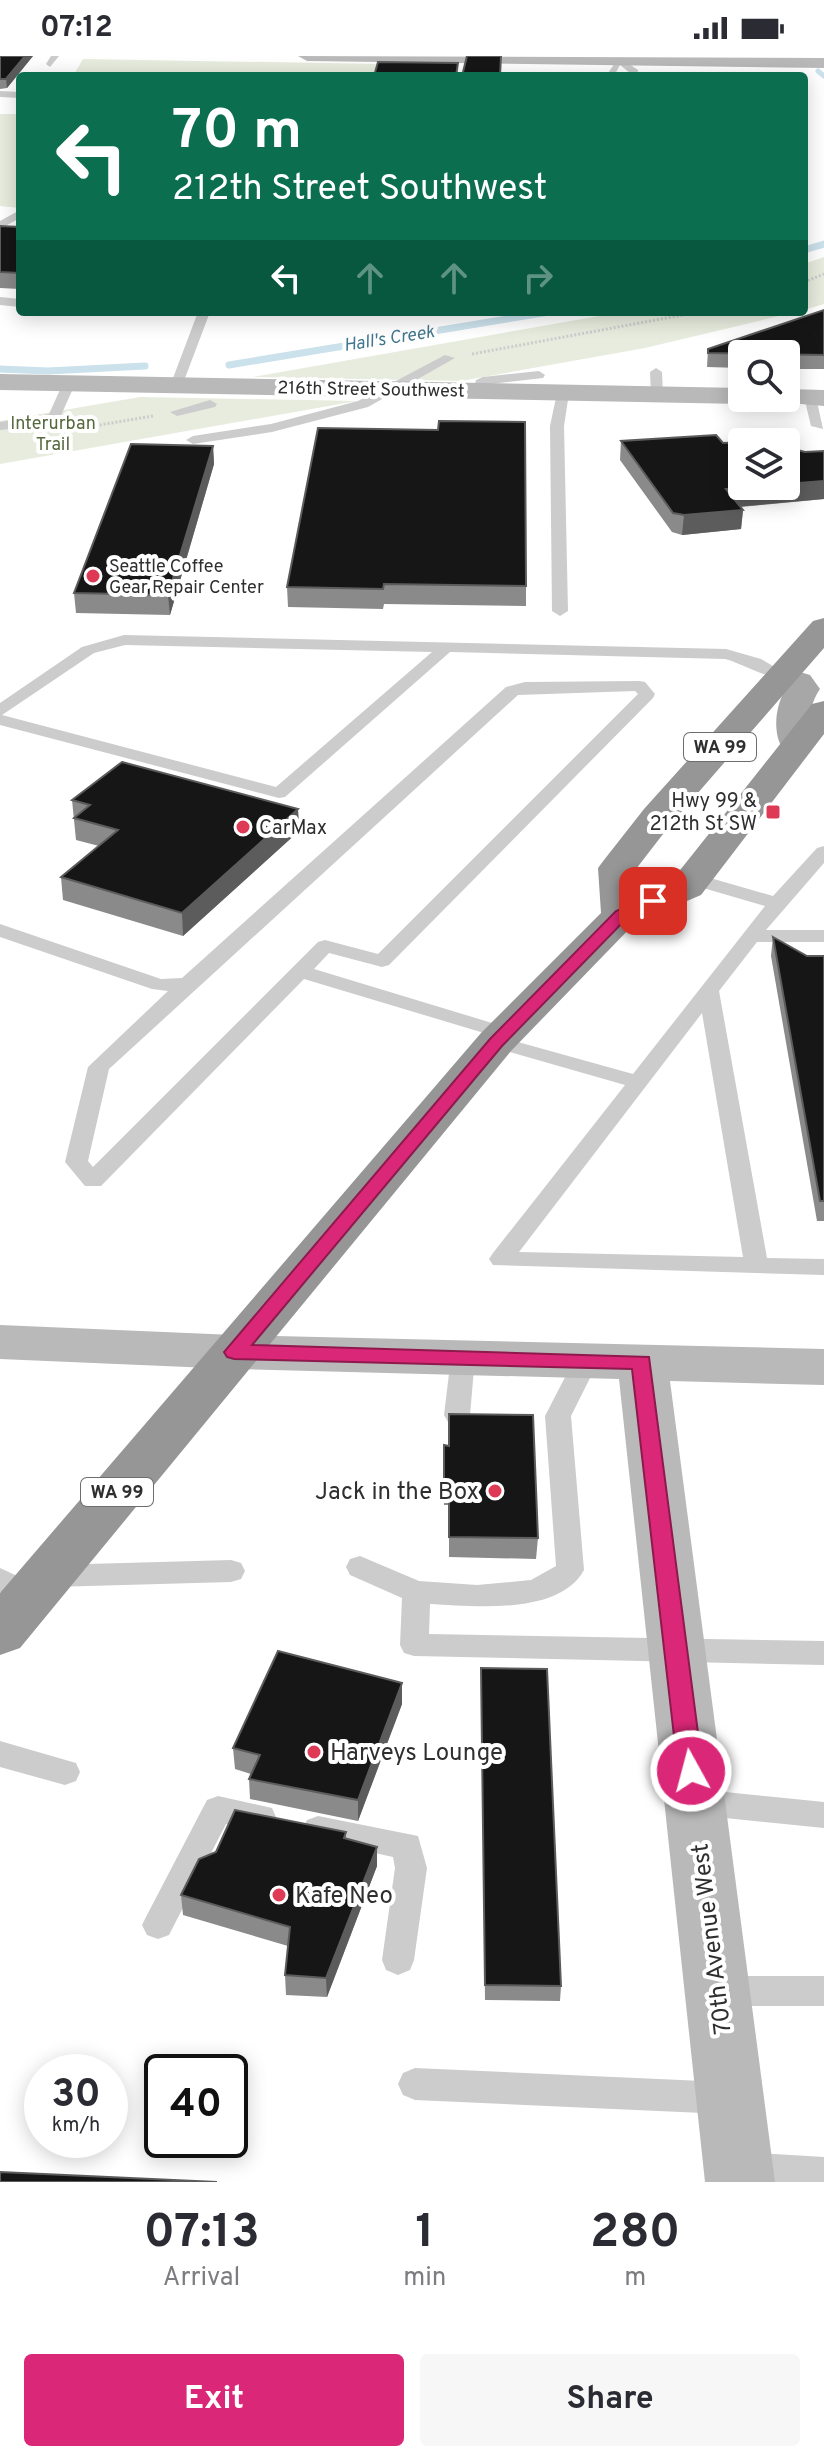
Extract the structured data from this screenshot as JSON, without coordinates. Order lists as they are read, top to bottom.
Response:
{
  "streets": {
    "highway": ["WA 99"],
    "street": ["216th Street Southwest", "70th Avenue West"]
  },
  "water": ["Hall's Creek"],
  "parks": ["Interurban Trail"],
  "places": {
    "other": [
      "Seattle Coffee Gear Repair Center",
      "CarMax",
      "Jack in the Box",
      "Harveys Lounge",
      "Kafe Neo"
    ],
    "transit": ["Hwy 99 & 212th St SW"]
  },
  "page": {
    "status": "07:12",
    "turn": ["70 m", "212th Street Southwest"],
    "speed": "30 km/h",
    "limit": "40",
    "eta": [
      "07:13",
      "Arrival",
      "1",
      "min",
      "280",
      "m"
    ],
    "buttons": ["Exit", "Share"]
  }
}
